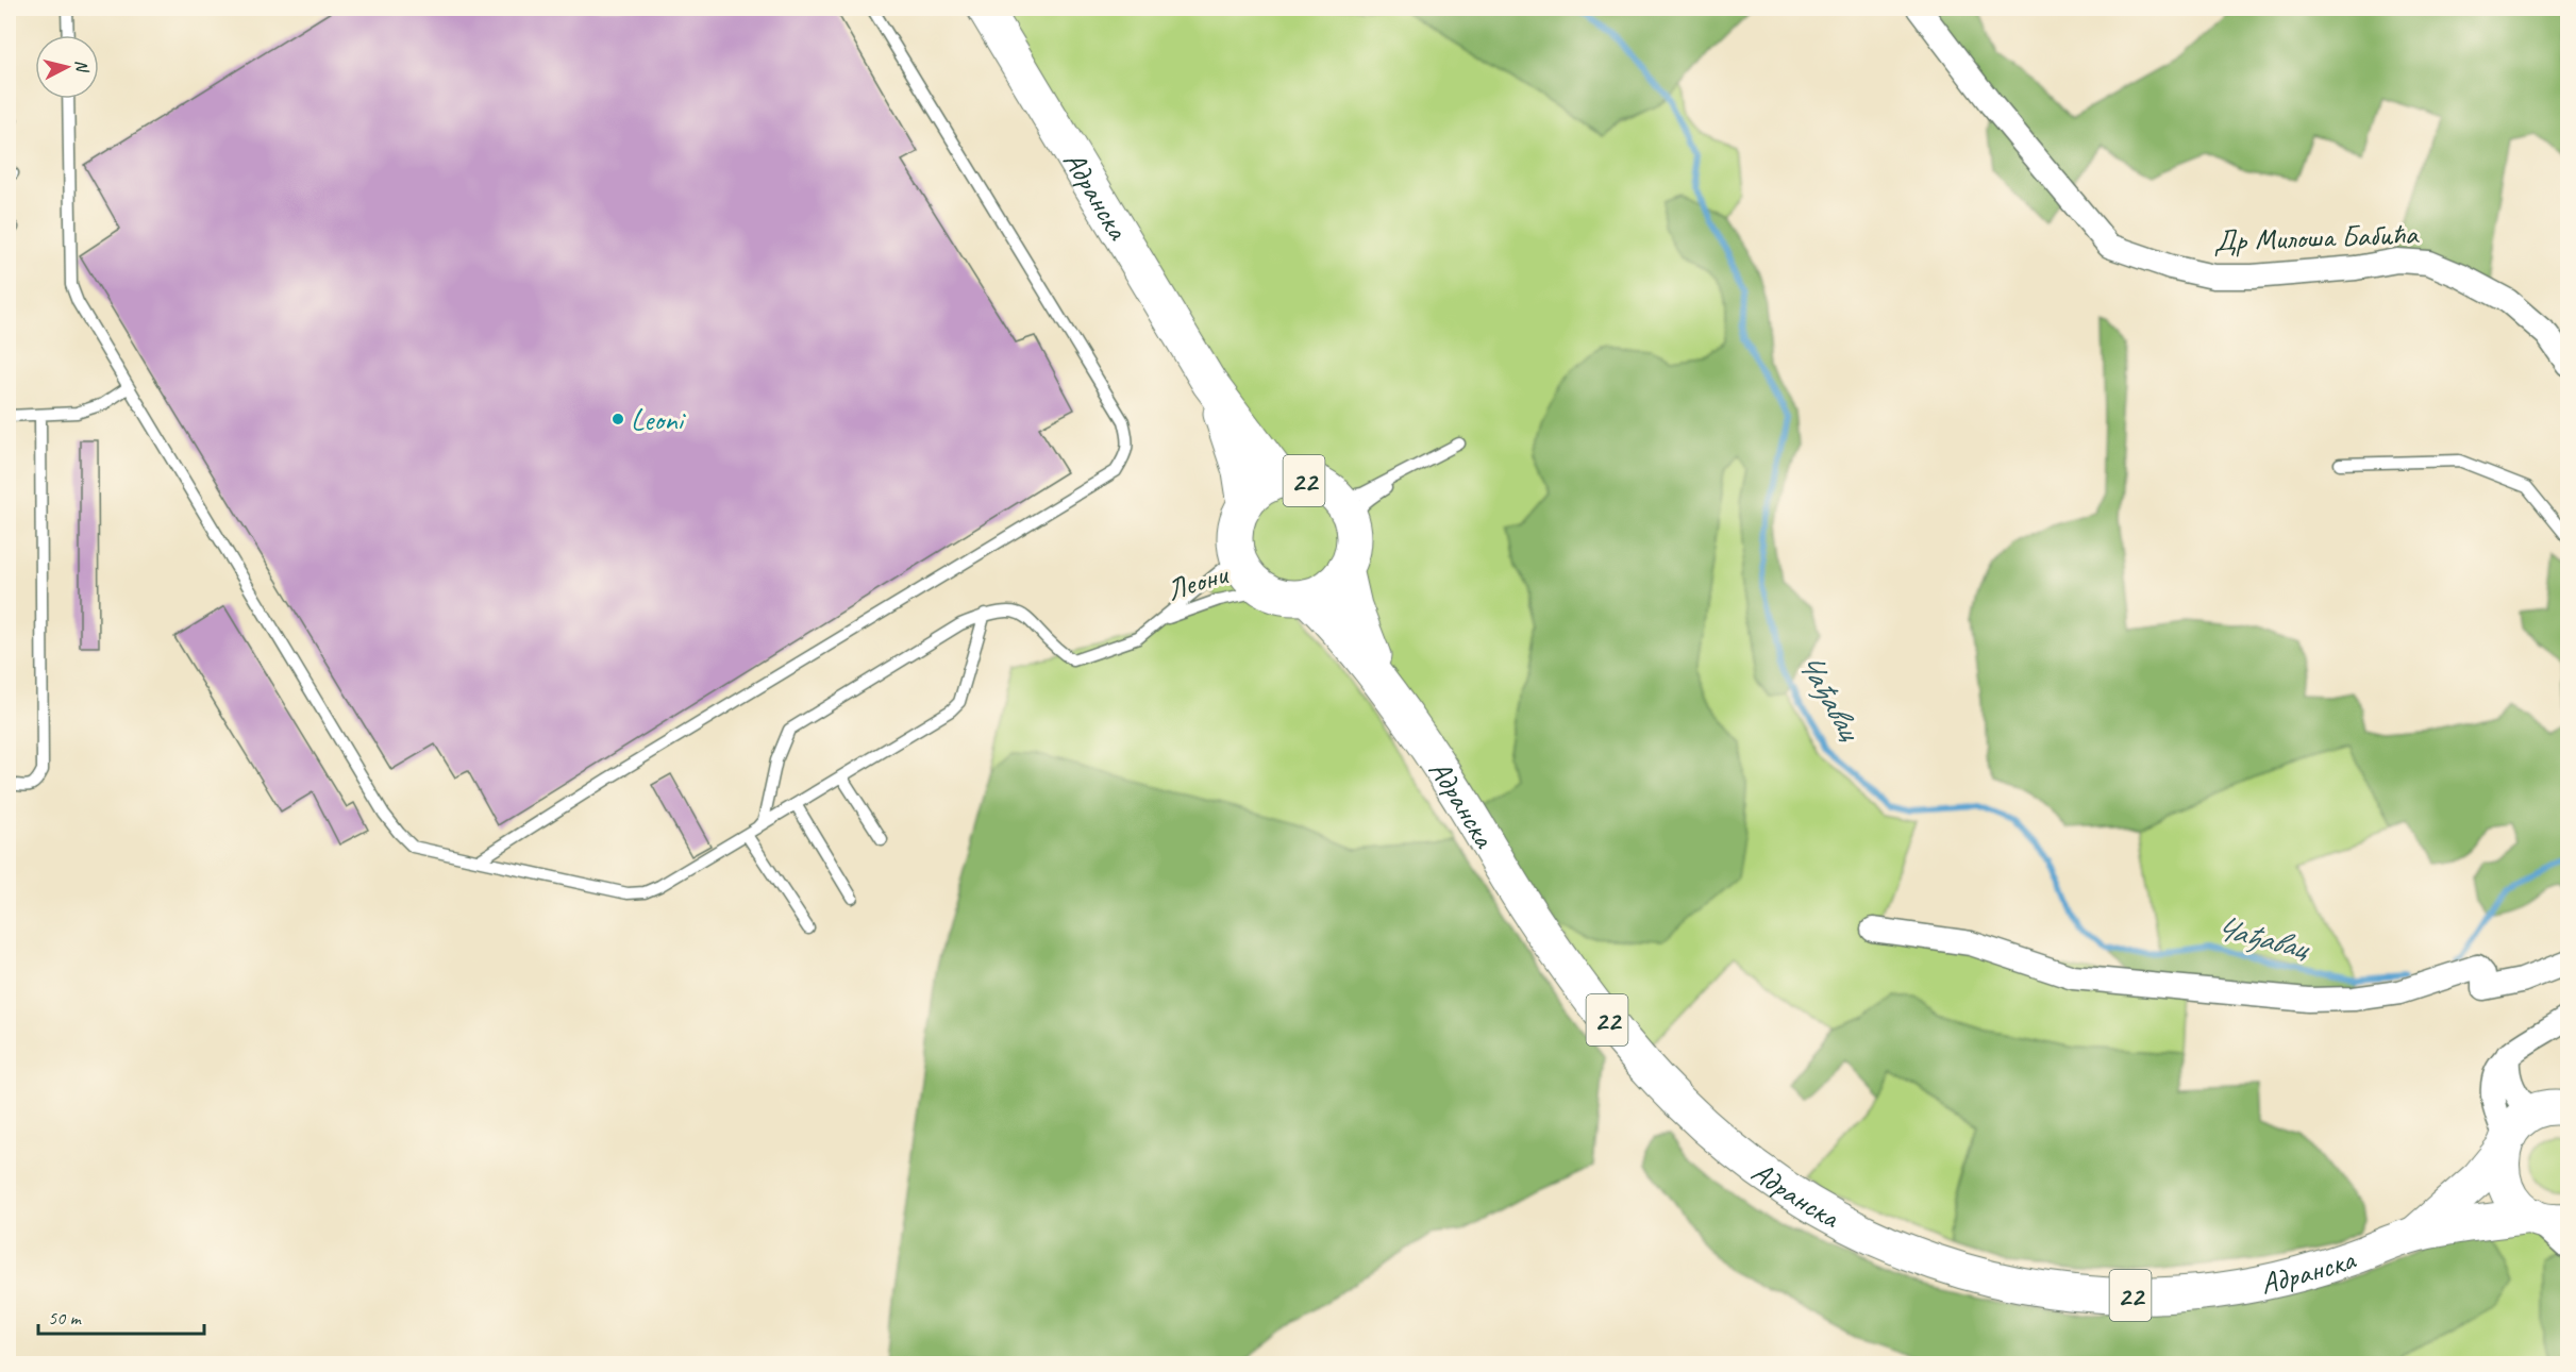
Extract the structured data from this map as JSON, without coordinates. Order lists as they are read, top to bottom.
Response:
{
  "streets": {
    "main road": ["Адранска", "22"],
    "street": ["Др Милоша Бабића"],
    "lane": ["Леони"]
  },
  "crossings": [
    ["Адранска", "22"],
    ["Адранска", "Леони"],
    ["22", "Леони"]
  ],
  "water": ["Чађавац"],
  "places": ["Leoni"],
  "scale_bar": "50 m",
  "north": "right"
}
